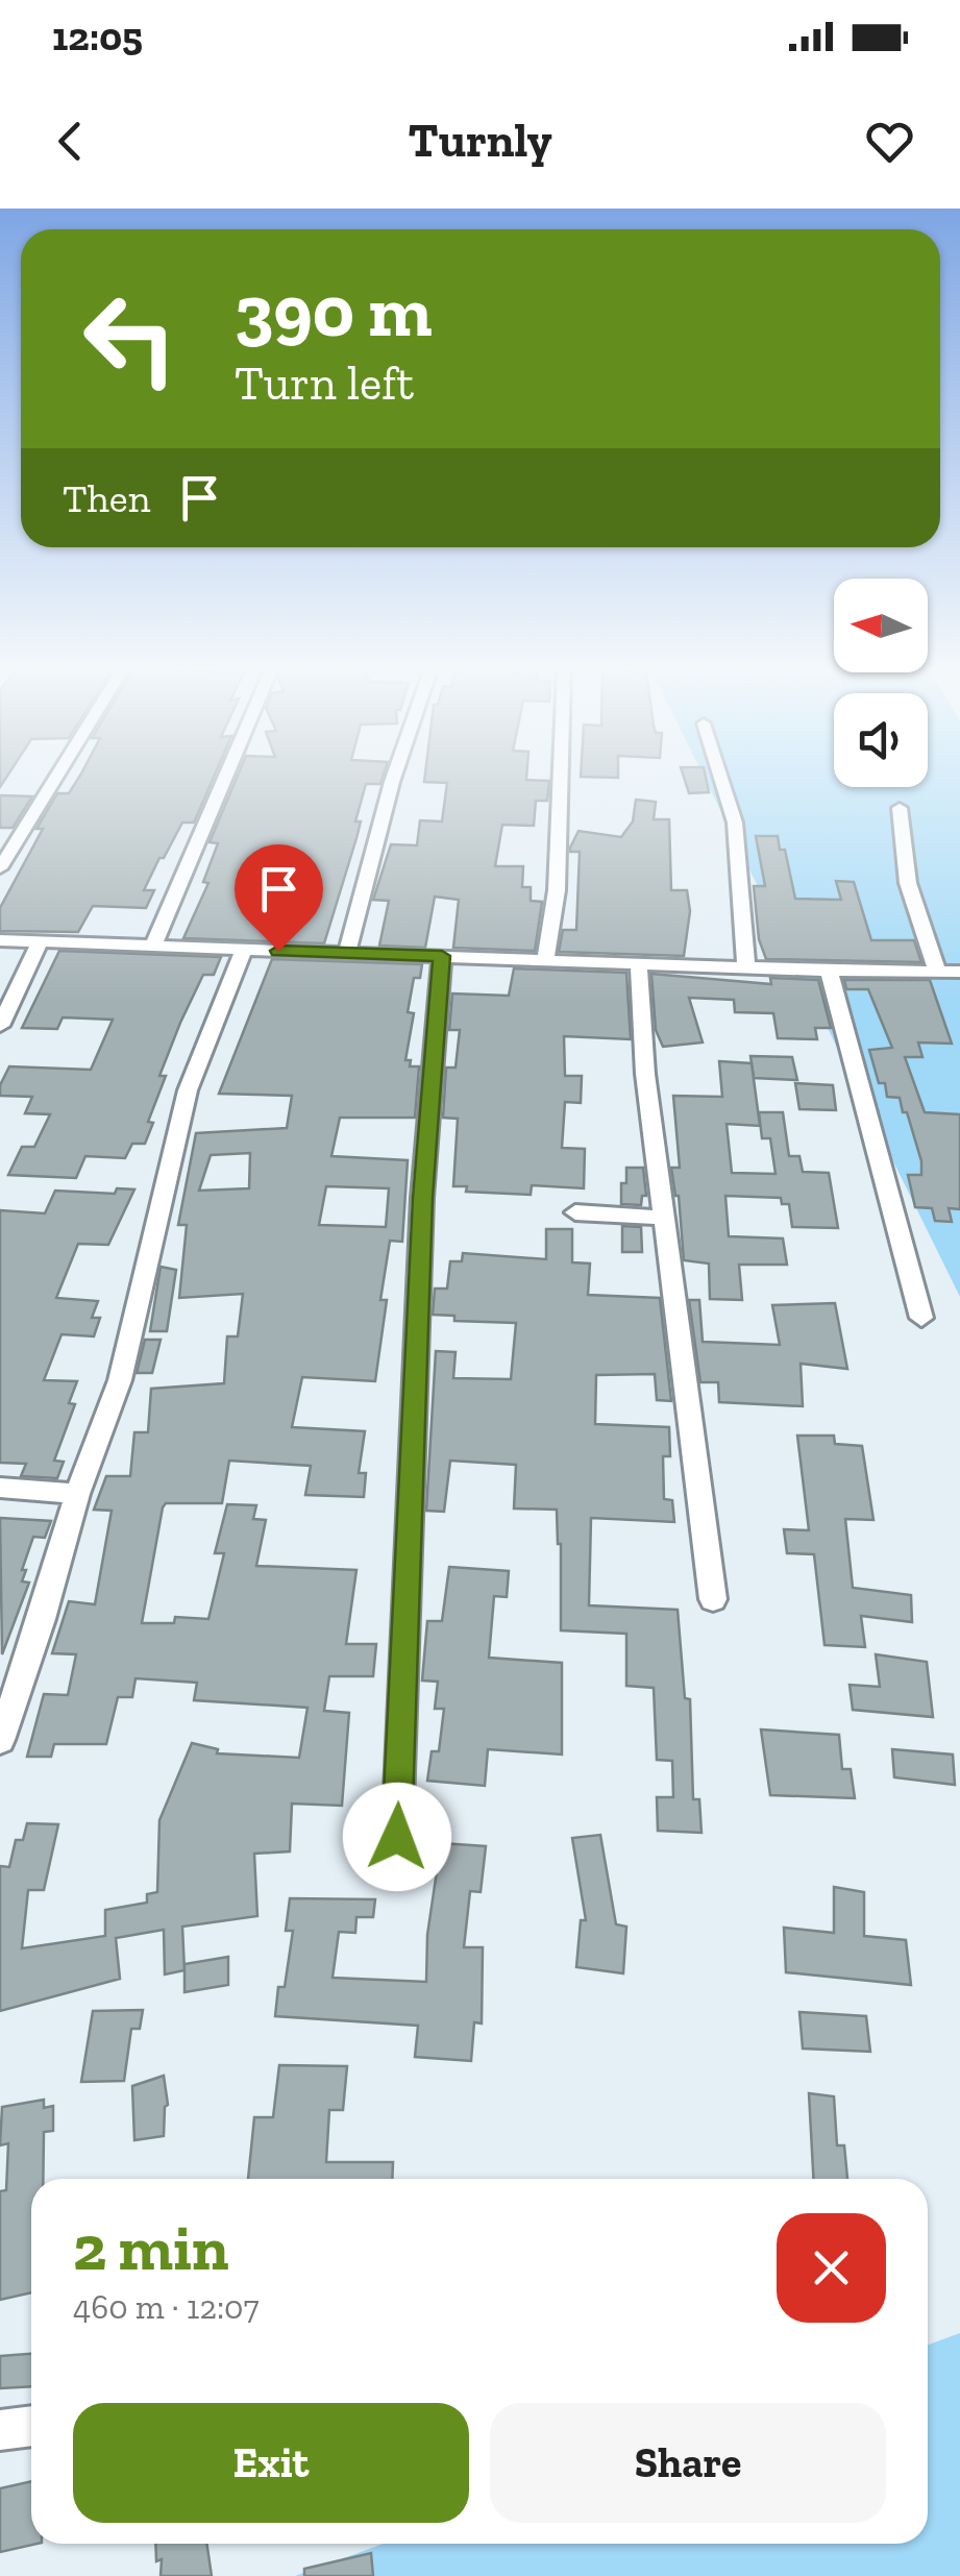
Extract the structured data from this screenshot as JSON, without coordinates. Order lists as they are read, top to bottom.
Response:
{
  "north": "left",
  "page": {
    "status": "12:05",
    "header": "Turnly",
    "turn": ["390 m", "Turn left"],
    "then": "Then",
    "heading": ["2 min", "460 m · 12:07"],
    "buttons": ["Exit", "Share"]
  }
}
